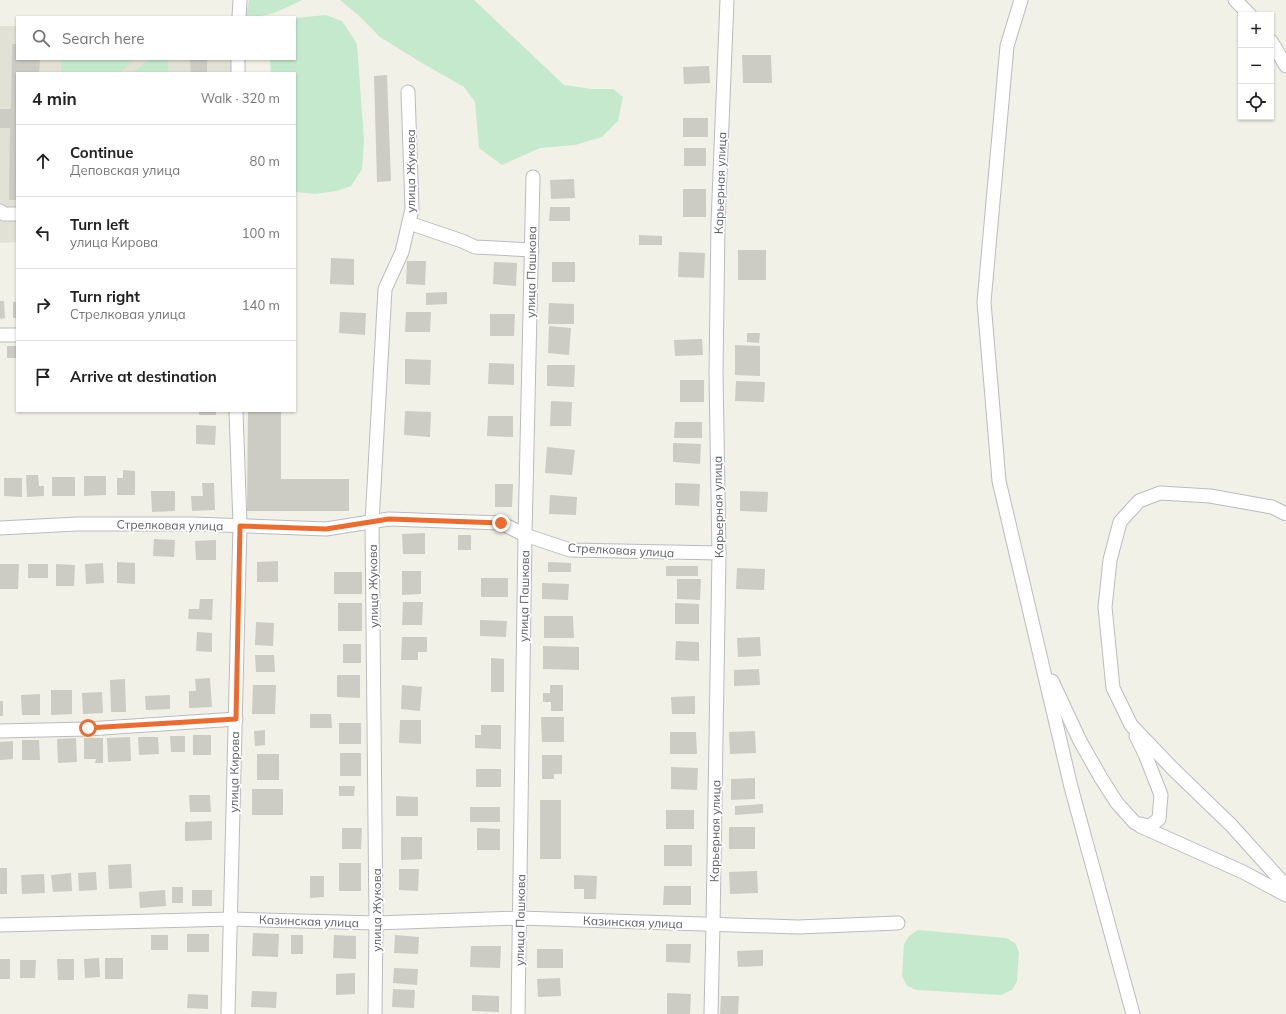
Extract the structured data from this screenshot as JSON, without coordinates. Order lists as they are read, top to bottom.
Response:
{
  "streets": {
    "street": [
      "улица Жукова",
      "Карьерная улица",
      "улица Пашкова",
      "Стрелковая улица",
      "улица Кирова",
      "Казинская улица"
    ]
  },
  "crossings": [
    ["улица Жукова", "Стрелковая улица"],
    ["улица Жукова", "Казинская улица"],
    ["Карьерная улица", "Стрелковая улица"],
    ["Карьерная улица", "Казинская улица"],
    ["улица Пашкова", "Стрелковая улица"],
    ["улица Пашкова", "Казинская улица"],
    ["Стрелковая улица", "улица Кирова"],
    ["улица Кирова", "Казинская улица"]
  ],
  "page": {
    "map_buttons": ["+", "−"],
    "search": "Search here",
    "heading": ["4 min", "Walk · 320 m"],
    "list": [
      ["Continue", "Деповская улица", "80 m"],
      ["Turn left", "улица Кирова", "100 m"],
      ["Turn right", "Стрелковая улица", "140 m"],
      "Arrive at destination"
    ]
  }
}
